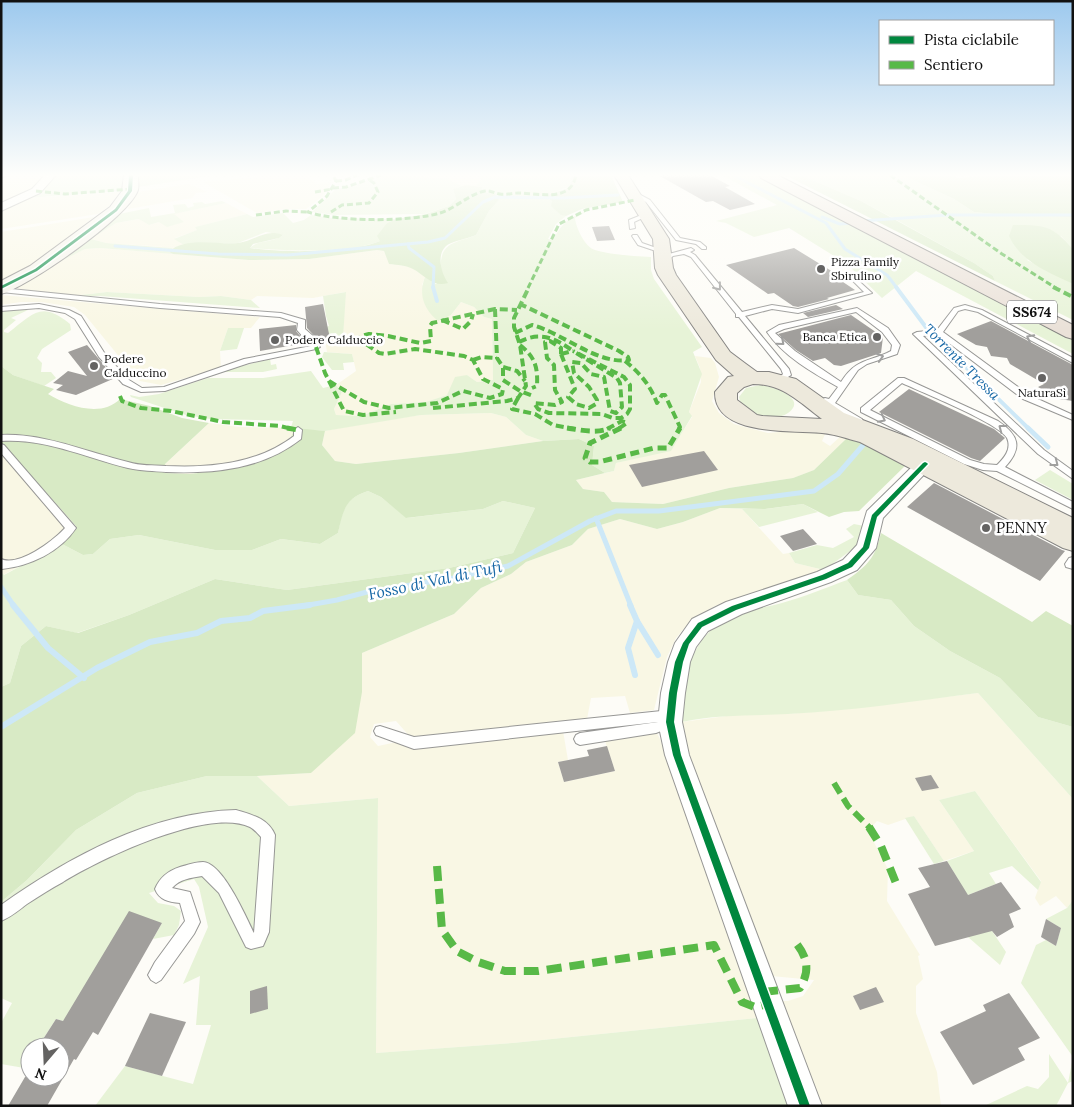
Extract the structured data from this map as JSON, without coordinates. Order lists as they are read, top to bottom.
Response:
{
  "streets": {
    "highway": ["SS674"]
  },
  "water": ["Torrente Tressa", "Fosso di Val di Tufi"],
  "places": [
    "Pizza Family Sbirulino",
    "Banca Etica",
    "Podere Calduccio",
    "Podere Calduccino",
    "NaturaSì",
    "PENNY"
  ],
  "legend": ["Pista ciclabile", "Sentiero"],
  "north": "bottom"
}
